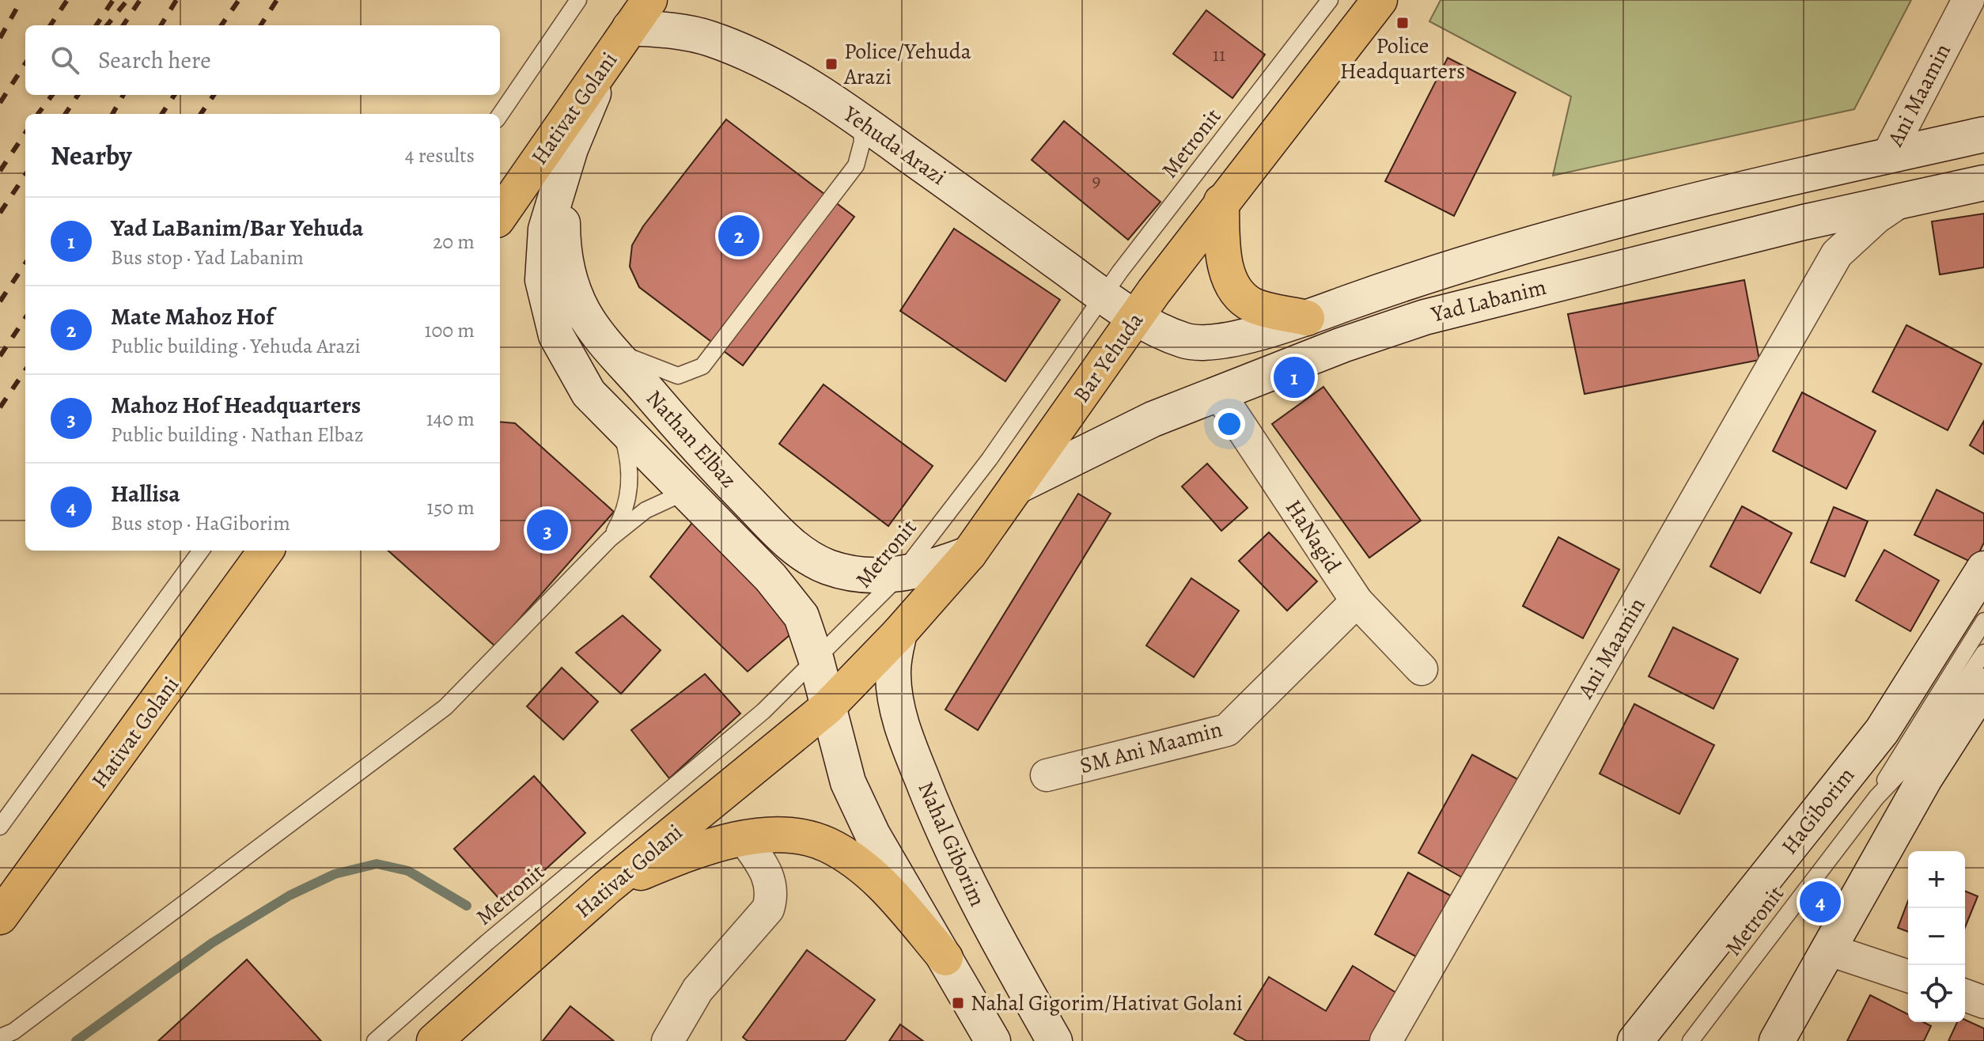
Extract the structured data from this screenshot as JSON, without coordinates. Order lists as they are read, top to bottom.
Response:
{
  "streets": {
    "highway": ["Hativat Golani", "Bar Yehuda"],
    "street": [
      "Ani Maamin",
      "Yehuda Arazi",
      "Yad Labanim",
      "Nathan Elbaz",
      "HaNagid",
      "SM Ani Maamin",
      "HaGiborim",
      "Nahal Giborim"
    ],
    "lane": ["Metronit"]
  },
  "crossings": [
    ["Ani Maamin", "Yad Labanim"],
    ["Hativat Golani", "Yehuda Arazi"],
    ["Hativat Golani", "Bar Yehuda"],
    ["Hativat Golani", "Nathan Elbaz"],
    ["Metronit", "Yehuda Arazi"],
    ["Metronit", "Nathan Elbaz"],
    ["Yehuda Arazi", "Yad Labanim"],
    ["Yehuda Arazi", "Bar Yehuda"],
    ["Yad Labanim", "Bar Yehuda"],
    ["Yad Labanim", "HaNagid"],
    ["Bar Yehuda", "Nathan Elbaz"],
    ["Bar Yehuda", "Nahal Giborim"],
    ["HaNagid", "SM Ani Maamin"]
  ],
  "places": {
    "transit": ["Police Headquarters", "Police/Yehuda Arazi", "Nahal Gigorim/Hativat Golani"]
  },
  "house_numbers": ["11", "9"],
  "page": {
    "search": "Search here",
    "heading": ["Nearby", "4 results"],
    "list": [
      {
        "mark": "1",
        "name": "Yad LaBanim/Bar Yehuda",
        "note": "Bus stop · Yad Labanim",
        "value": "20 m"
      },
      {
        "mark": "2",
        "name": "Mate Mahoz Hof",
        "note": "Public building · Yehuda Arazi",
        "value": "100 m"
      },
      {
        "mark": "3",
        "name": "Mahoz Hof Headquarters",
        "note": "Public building · Nathan Elbaz",
        "value": "140 m"
      },
      {
        "mark": "4",
        "name": "Hallisa",
        "note": "Bus stop · HaGiborim",
        "value": "150 m"
      }
    ],
    "pins": [
      "2",
      "1",
      "3",
      "4"
    ],
    "map_buttons": ["+", "−"]
  }
}
